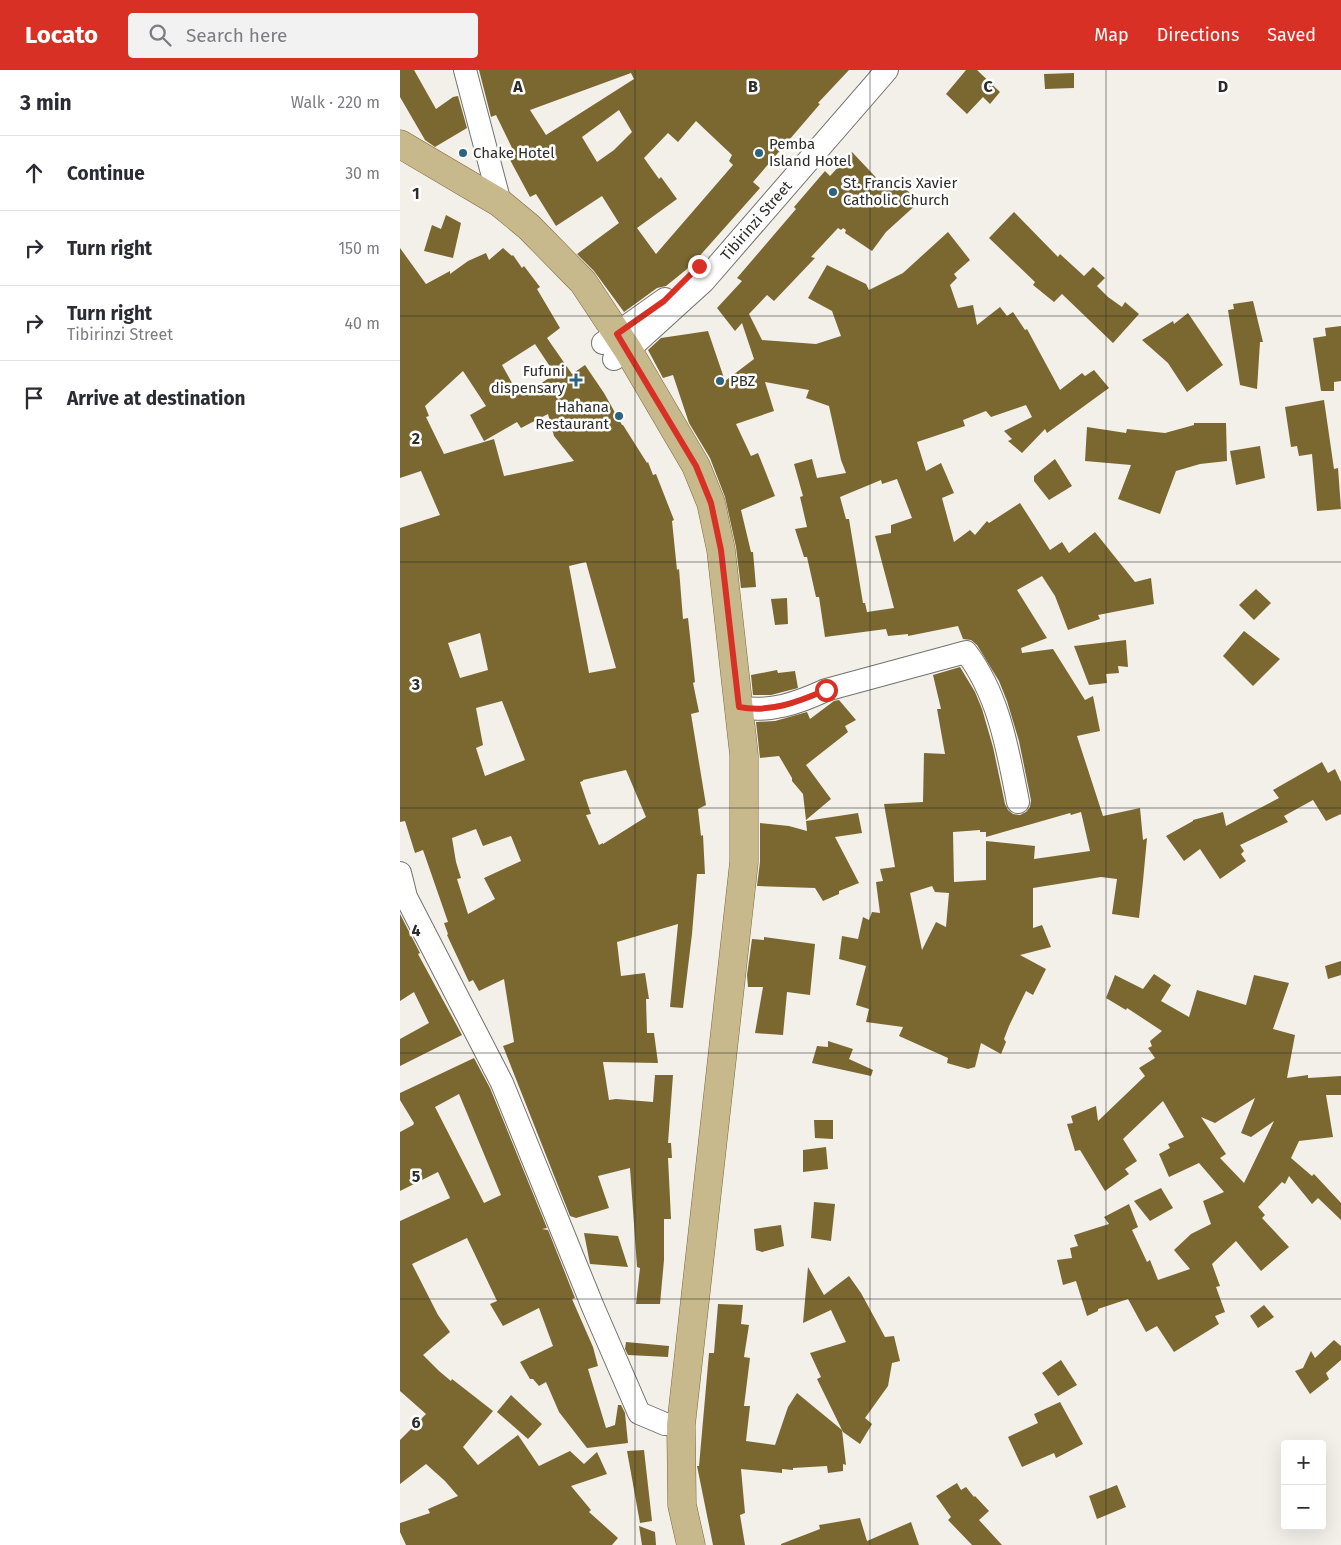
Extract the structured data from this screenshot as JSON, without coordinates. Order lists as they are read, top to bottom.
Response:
{
  "streets": {
    "street": ["Tibirinzi Street"]
  },
  "places": {
    "other": [
      "Chake Hotel",
      "Pemba Island Hotel",
      "St. Francis Xavier Catholic Church",
      "PBZ",
      "Hahana Restaurant"
    ],
    "health": ["Fufuni dispensary"]
  },
  "page": {
    "header": "Locato",
    "search": "Search here",
    "nav": ["Map", "Directions", "Saved"],
    "heading": ["3 min", "Walk · 220 m"],
    "list": [
      ["Continue", "30 m"],
      ["Turn right", "150 m"],
      ["Turn right", "Tibirinzi Street", "40 m"],
      "Arrive at destination"
    ],
    "map_buttons": ["+", "−"]
  },
  "grid": {
    "columns": [
      "A",
      "B",
      "C",
      "D"
    ],
    "rows": [
      "1",
      "2",
      "3",
      "4",
      "5",
      "6"
    ]
  }
}
